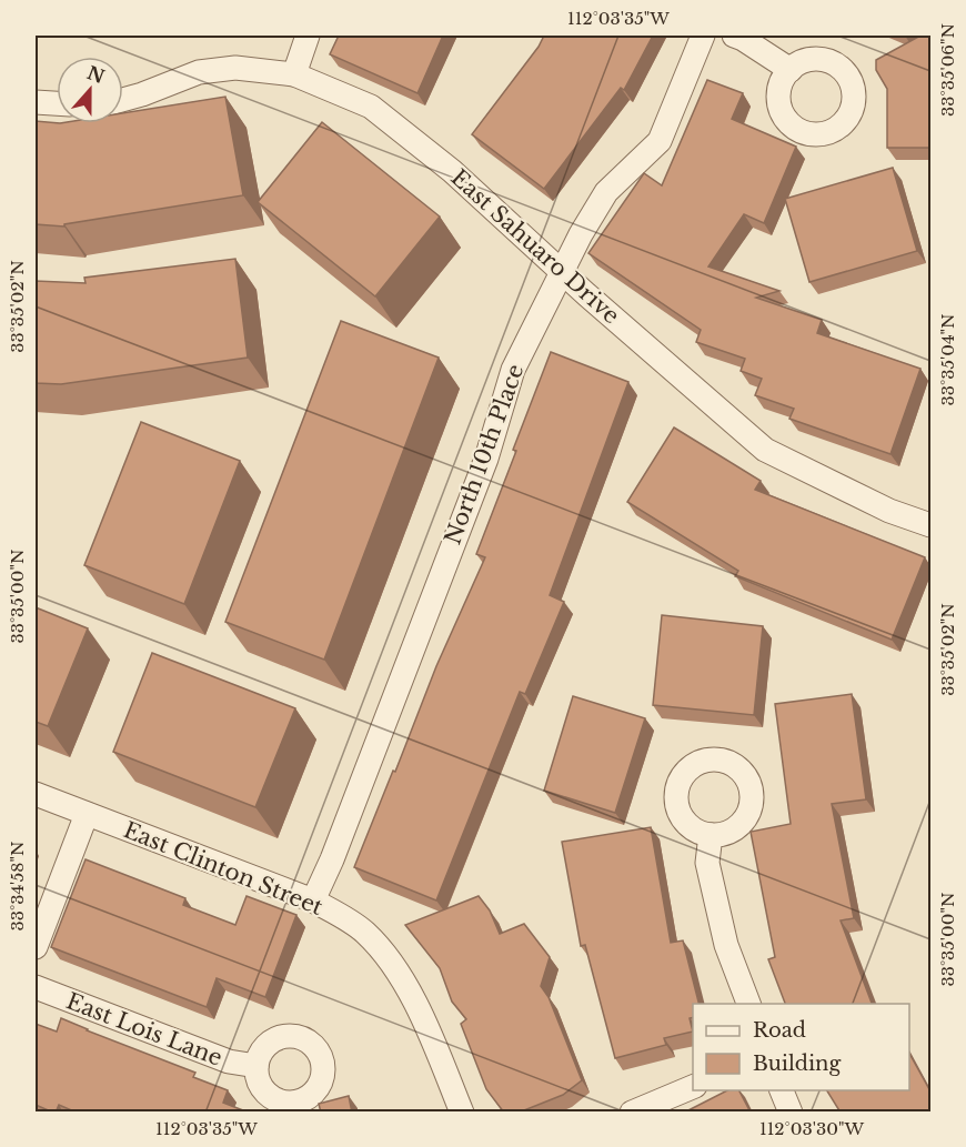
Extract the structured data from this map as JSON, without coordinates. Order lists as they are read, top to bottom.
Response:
{
  "streets": {
    "street": [
      "East Sahuaro Drive",
      "North 10th Place",
      "East Clinton Street",
      "East Lois Lane"
    ]
  },
  "crossings": [
    ["East Sahuaro Drive", "North 10th Place"],
    ["North 10th Place", "East Clinton Street"]
  ],
  "legend": ["Road", "Building"],
  "north": "top",
  "coordinates": [
    "112°03'35\"W",
    "33°35'06\"N",
    "33°35'02\"N",
    "33°35'04\"N",
    "33°35'00\"N",
    "33°34'58\"N",
    "112°03'30\"W"
  ]
}
